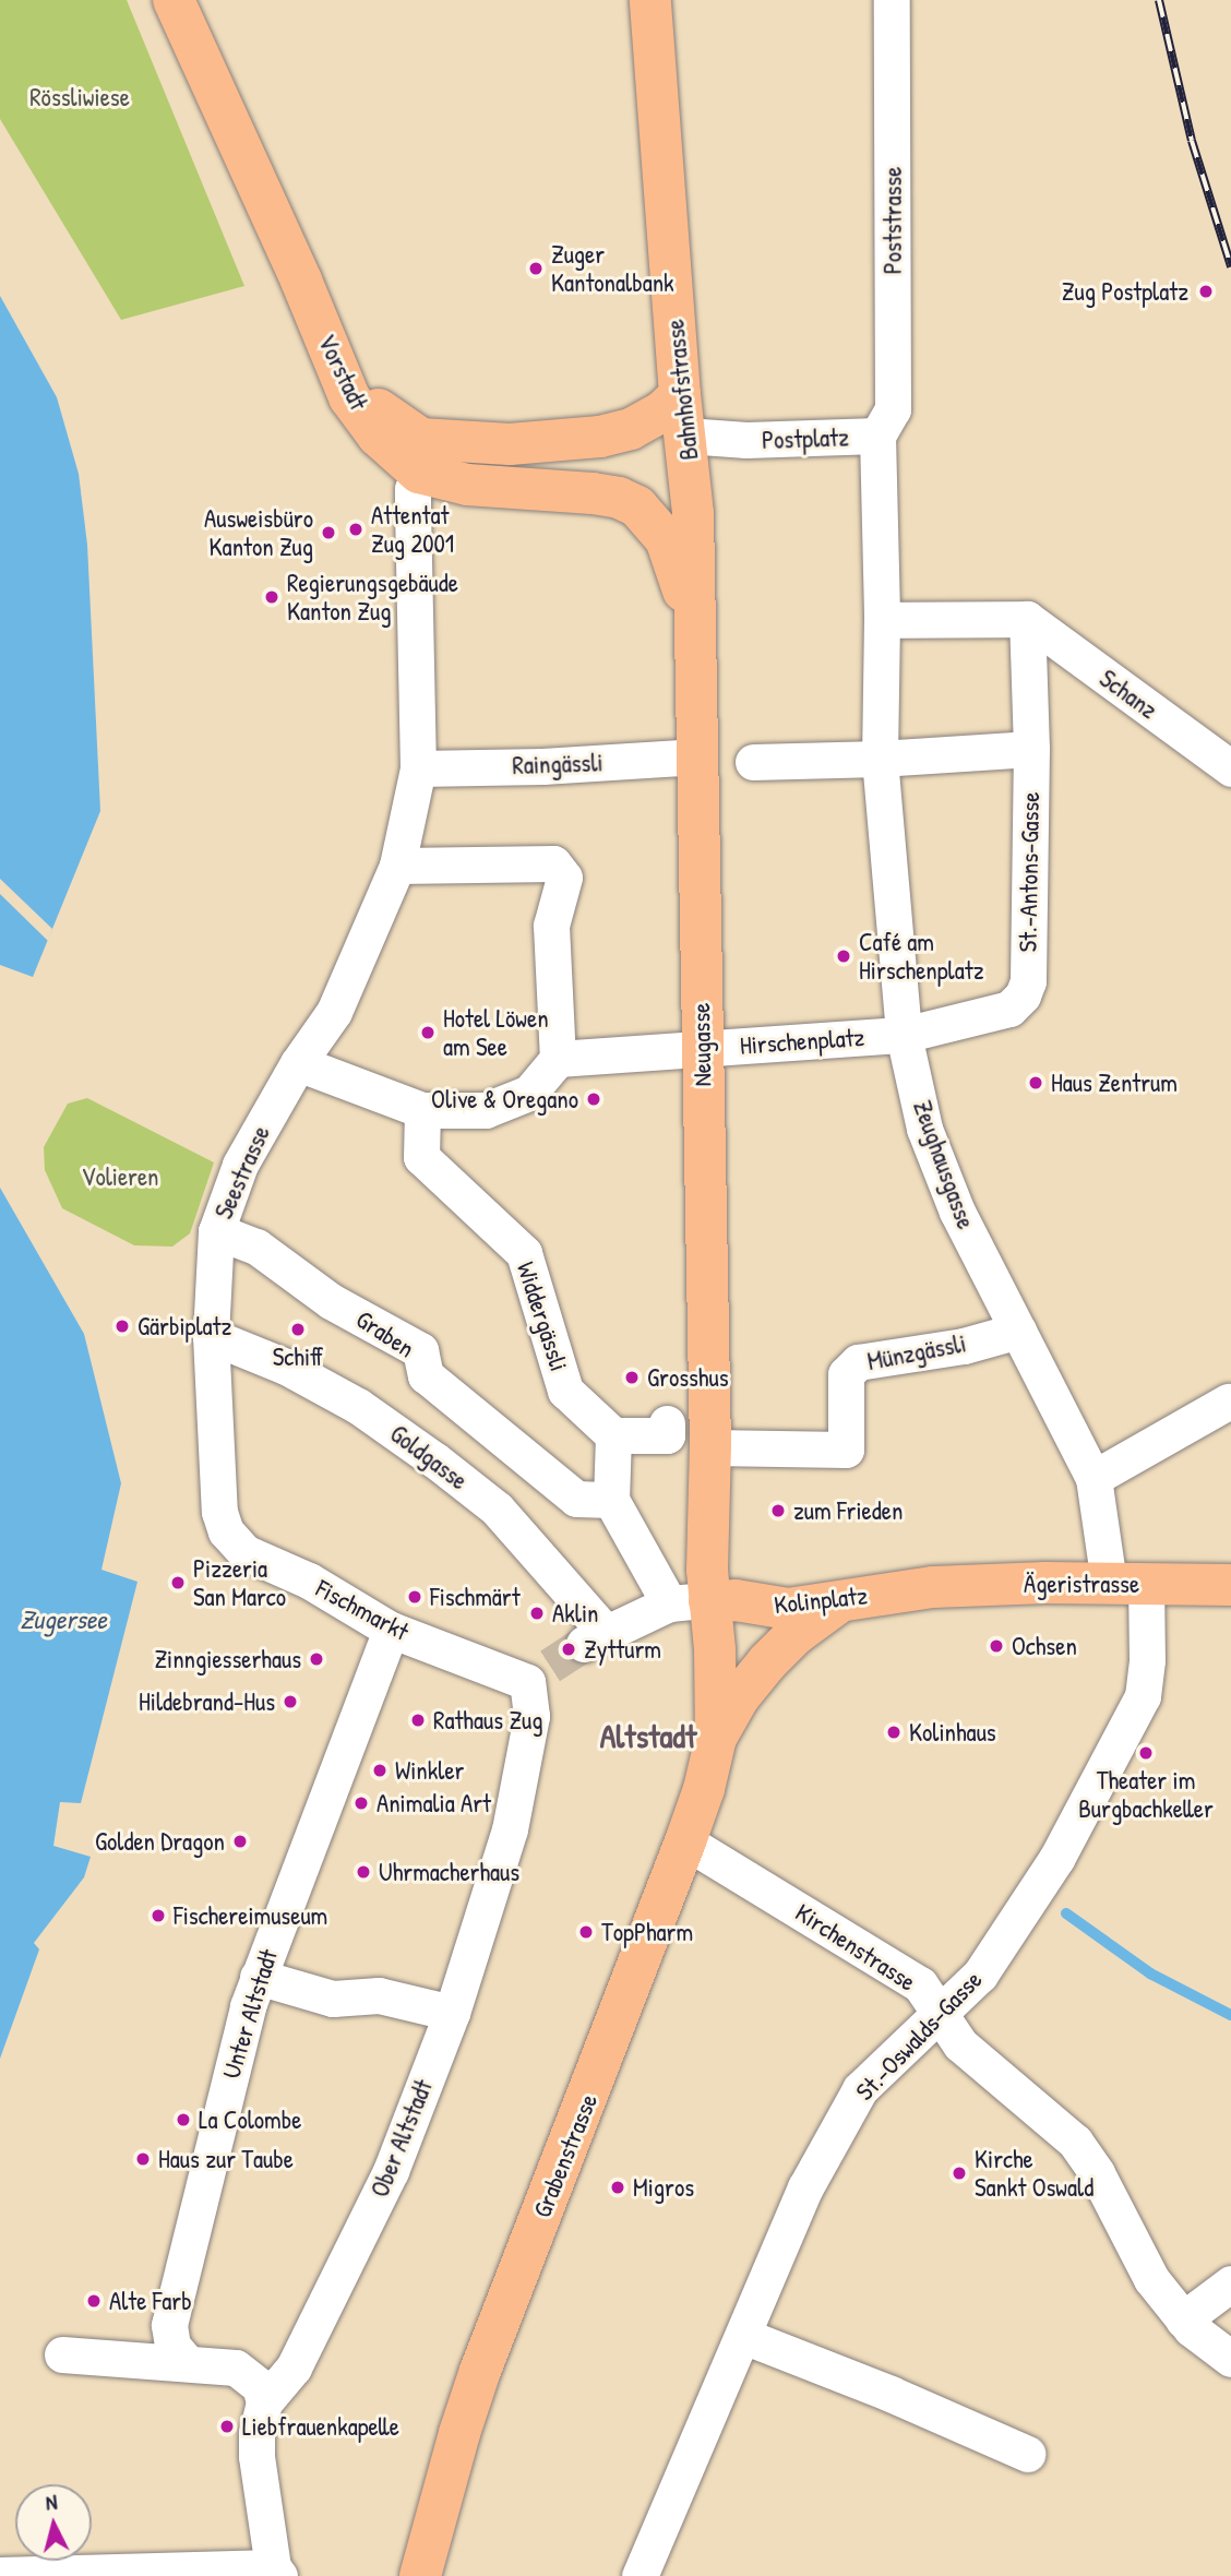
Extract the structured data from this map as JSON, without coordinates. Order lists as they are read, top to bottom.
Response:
{
  "streets": {
    "main road": [
      "Vorstadt",
      "Bahnhofstrasse",
      "Neugasse",
      "Ägeristrasse",
      "Kolinplatz",
      "Grabenstrasse"
    ],
    "street": [
      "Poststrasse",
      "Postplatz",
      "Schanz",
      "Raingässli",
      "St.-Antons-Gasse",
      "Hirschenplatz",
      "Zeughausgasse",
      "Seestrasse",
      "Widdergässli",
      "Graben",
      "Münzgässli",
      "Goldgasse",
      "Fischmarkt",
      "Kirchenstrasse",
      "Unter Altstadt",
      "St.-Oswalds-Gasse",
      "Ober Altstadt"
    ]
  },
  "crossings": [
    ["Poststrasse", "Postplatz"],
    ["Vorstadt", "Bahnhofstrasse"],
    ["Vorstadt", "Neugasse"],
    ["Vorstadt", "Seestrasse"],
    ["Bahnhofstrasse", "Postplatz"],
    ["Bahnhofstrasse", "Neugasse"],
    ["Postplatz", "Zeughausgasse"],
    ["Schanz", "St.-Antons-Gasse"],
    ["Raingässli", "Neugasse"],
    ["Raingässli", "Seestrasse"],
    ["St.-Antons-Gasse", "Hirschenplatz"],
    ["St.-Antons-Gasse", "Zeughausgasse"],
    ["Hirschenplatz", "Neugasse"],
    ["Hirschenplatz", "Zeughausgasse"],
    ["Neugasse", "Münzgässli"],
    ["Zeughausgasse", "Münzgässli"],
    ["Zeughausgasse", "Ägeristrasse"],
    ["Zeughausgasse", "St.-Oswalds-Gasse"],
    ["Seestrasse", "Graben"],
    ["Seestrasse", "Goldgasse"],
    ["Seestrasse", "Fischmarkt"],
    ["Goldgasse", "Kolinplatz"],
    ["Ägeristrasse", "Kolinplatz"],
    ["Ägeristrasse", "St.-Oswalds-Gasse"],
    ["Fischmarkt", "Unter Altstadt"],
    ["Fischmarkt", "Ober Altstadt"],
    ["Kirchenstrasse", "St.-Oswalds-Gasse"],
    ["Kirchenstrasse", "Grabenstrasse"]
  ],
  "districts": ["Altstadt"],
  "water": ["Zugersee"],
  "parks": ["Rössliwiese", "Volieren"],
  "places": [
    "Zuger Kantonalbank",
    "Zug Postplatz",
    "Attentat Zug 2001",
    "Ausweisbüro Kanton Zug",
    "Regierungsgebäude Kanton Zug",
    "Café am Hirschenplatz",
    "Hotel Löwen am See",
    "Haus Zentrum",
    "Olive & Oregano",
    "Gärbiplatz",
    "Schiff",
    "Grosshus",
    "zum Frieden",
    "Pizzeria San Marco",
    "Fischmärt",
    "Aklin",
    "Ochsen",
    "Zytturm",
    "Zinngiesserhaus",
    "Hildebrand-Hus",
    "Rathaus Zug",
    "Kolinhaus",
    "Theater im Burgbachkeller",
    "Winkler",
    "Animalia Art",
    "Golden Dragon",
    "Uhrmacherhaus",
    "Fischereimuseum",
    "TopPharm",
    "La Colombe",
    "Haus zur Taube",
    "Kirche Sankt Oswald",
    "Migros",
    "Alte Farb",
    "Liebfrauenkapelle"
  ],
  "north": "top"
}
